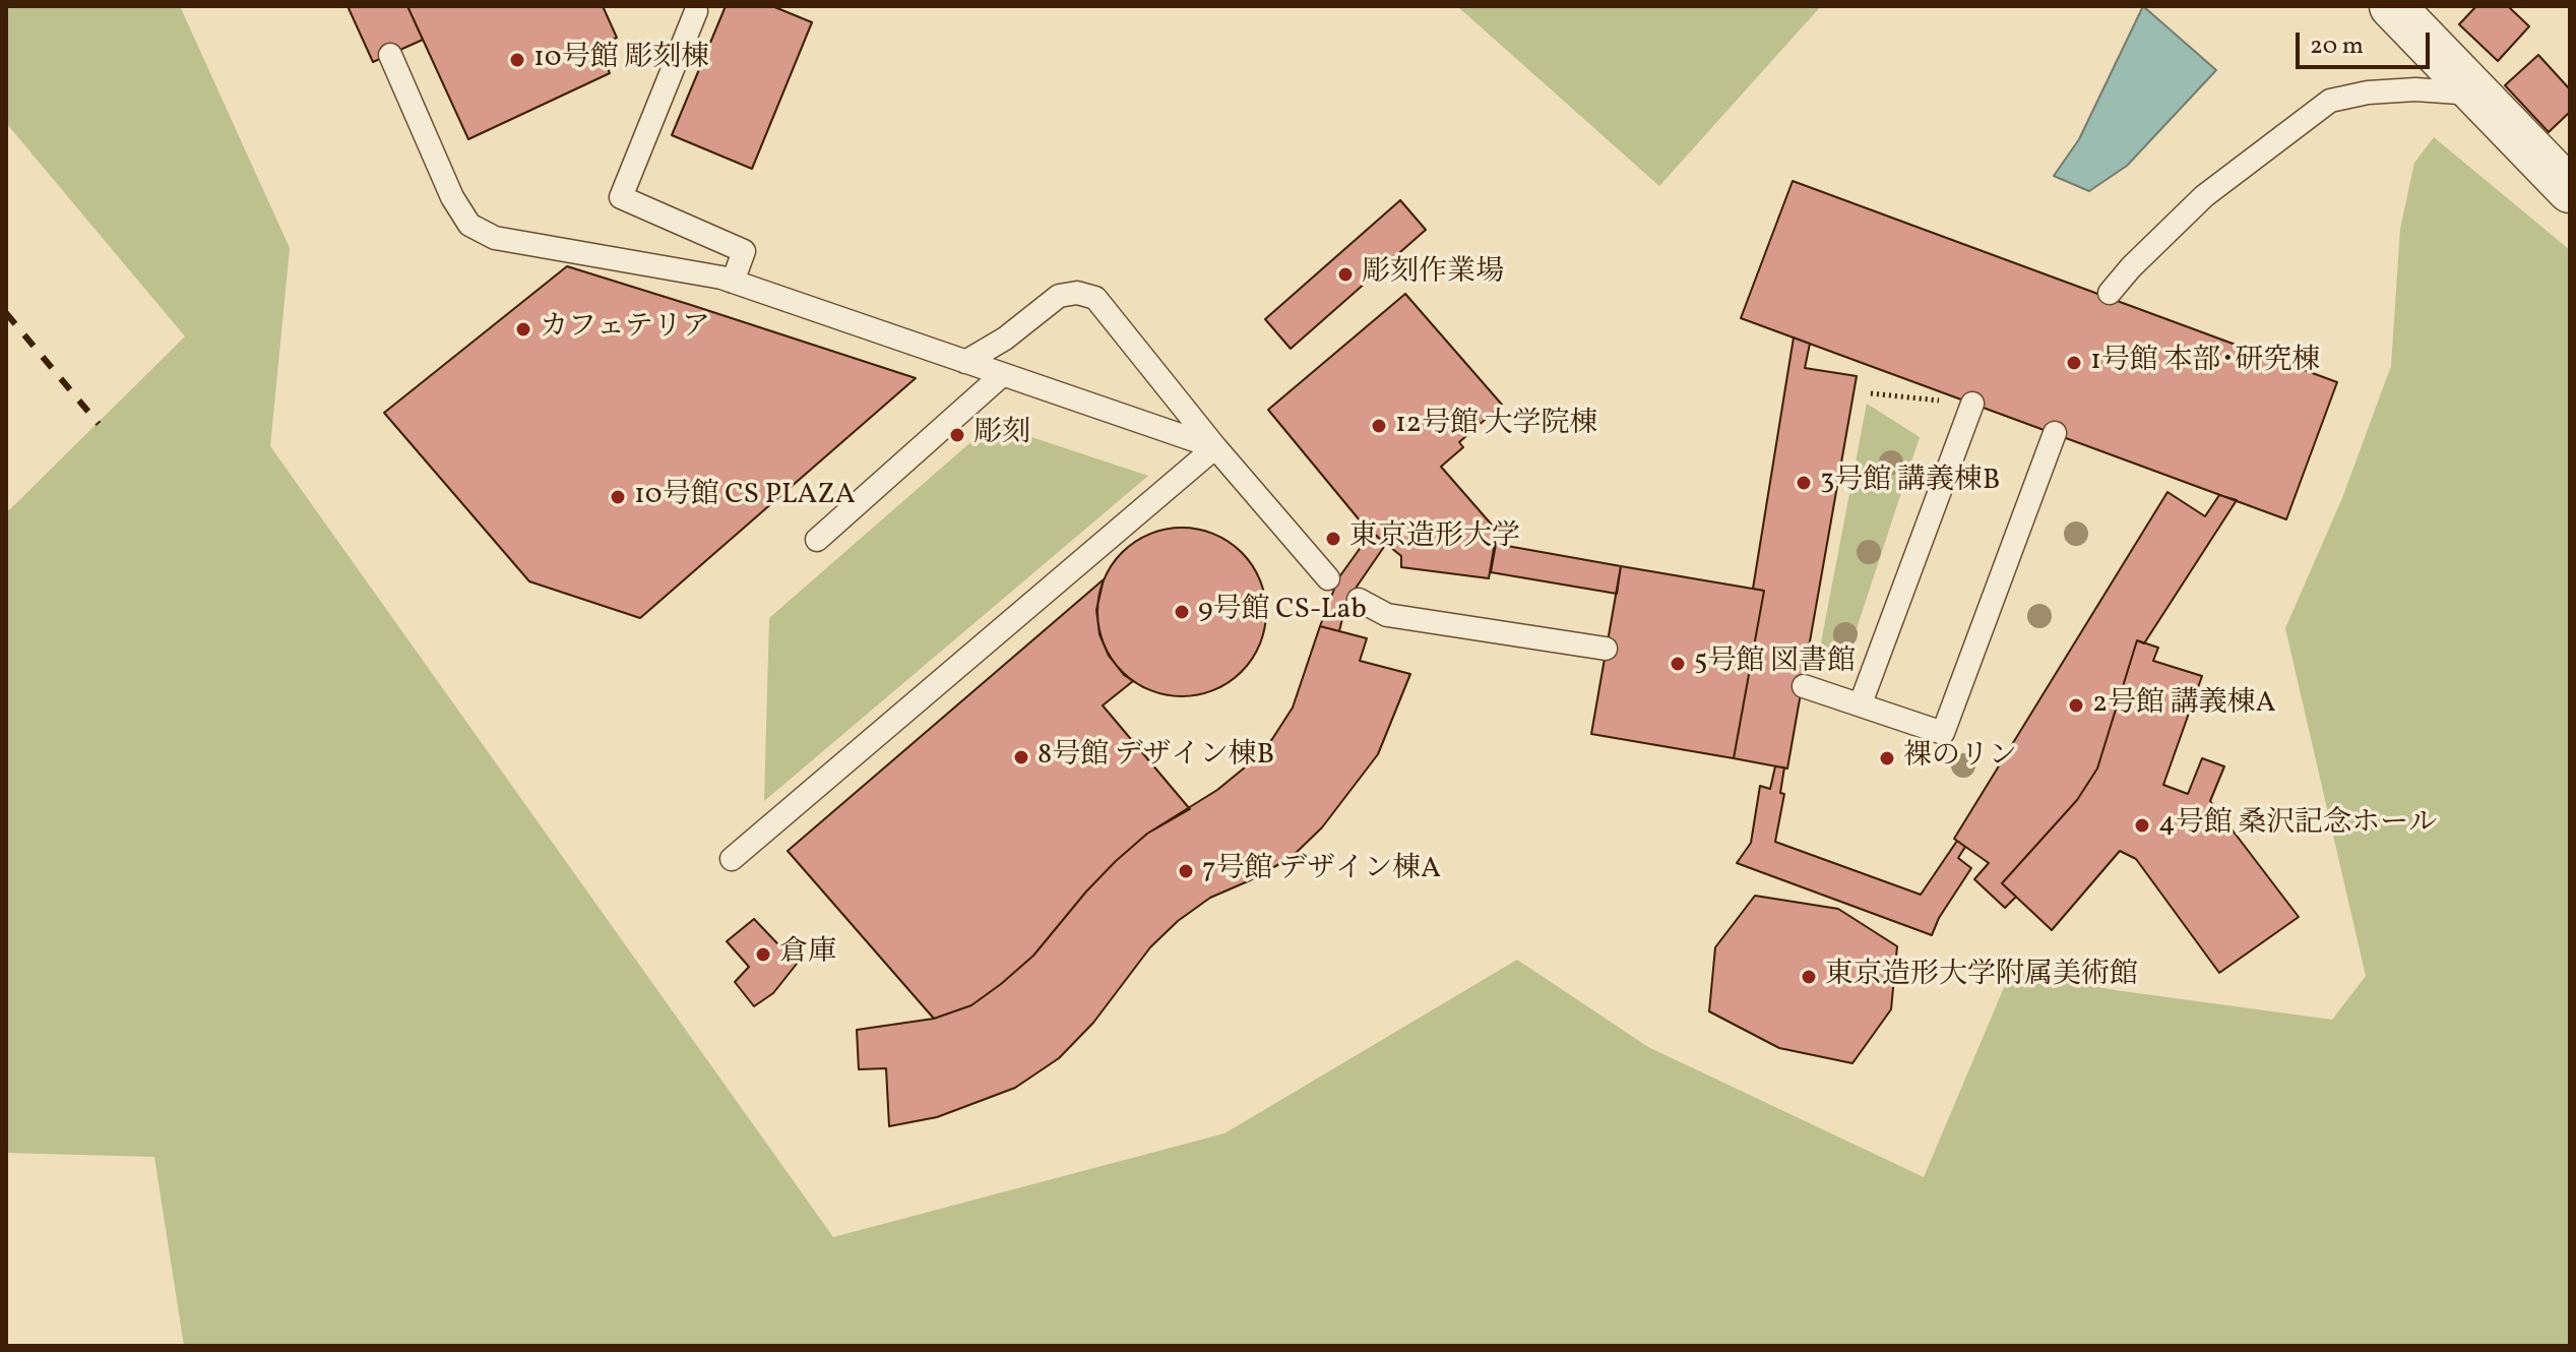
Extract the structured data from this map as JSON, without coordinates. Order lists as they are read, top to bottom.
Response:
{
  "places": [
    "10号館 彫刻棟",
    "彫刻作業場",
    "カフェテリア",
    "1号館 本部･研究棟",
    "12号館 大学院棟",
    "彫刻",
    "3号館 講義棟B",
    "10号館 CS PLAZA",
    "東京造形大学",
    "9号館 CS-Lab",
    "5号館 図書館",
    "2号館 講義棟A",
    "8号館 デザイン棟B",
    "裸のリン",
    "4号館 桑沢記念ホール",
    "7号館 デザイン棟A",
    "倉庫",
    "東京造形大学附属美術館"
  ],
  "scale_bar": "20 m"
}
